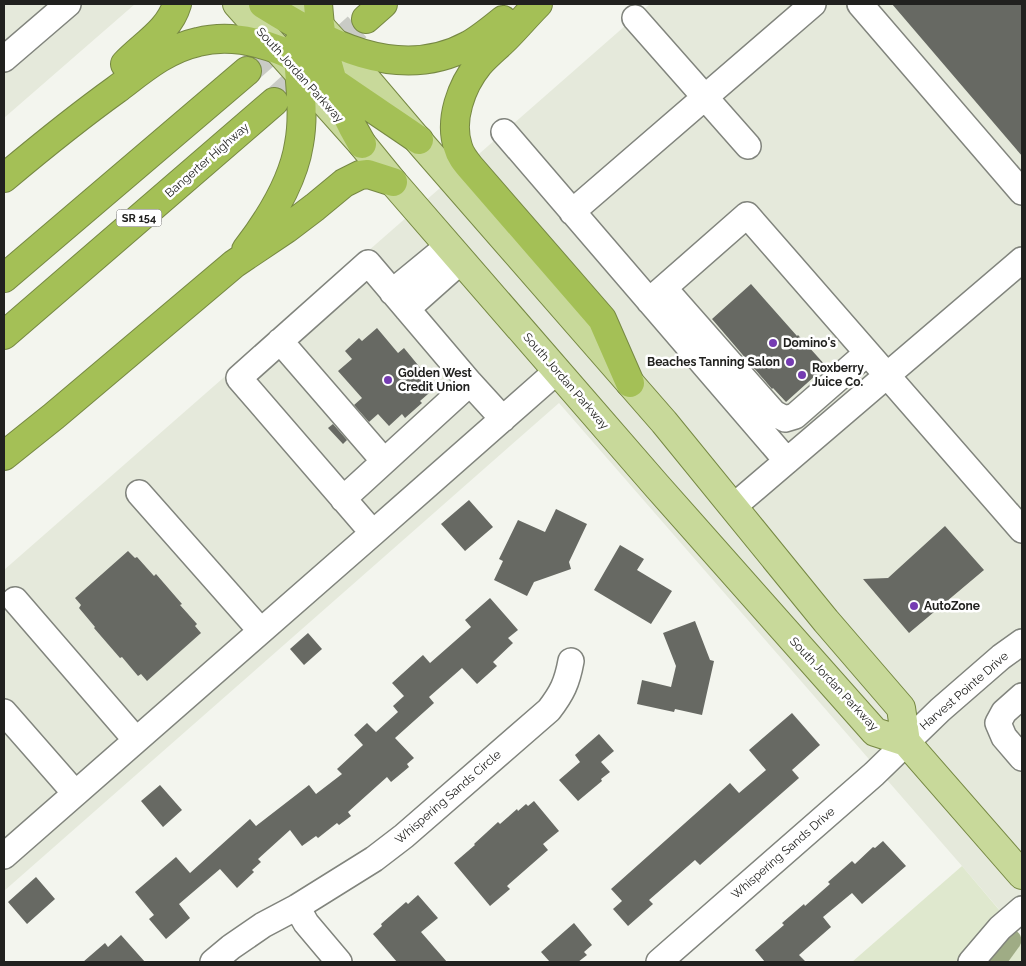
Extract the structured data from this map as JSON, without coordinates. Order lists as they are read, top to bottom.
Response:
{
  "streets": {
    "highway": ["Bangerter Highway", "SR 154"],
    "main road": ["South Jordan Parkway"],
    "street": ["Harvest Pointe Drive", "Whispering Sands Circle", "Whispering Sands Drive"]
  },
  "crossings": [
    ["South Jordan Parkway", "Harvest Pointe Drive"],
    ["South Jordan Parkway", "Whispering Sands Drive"],
    ["Harvest Pointe Drive", "Whispering Sands Drive"]
  ],
  "places": [
    "Domino's",
    "Beaches Tanning Salon",
    "Roxberry Juice Co.",
    "Golden West Credit Union",
    "AutoZone"
  ]
}
